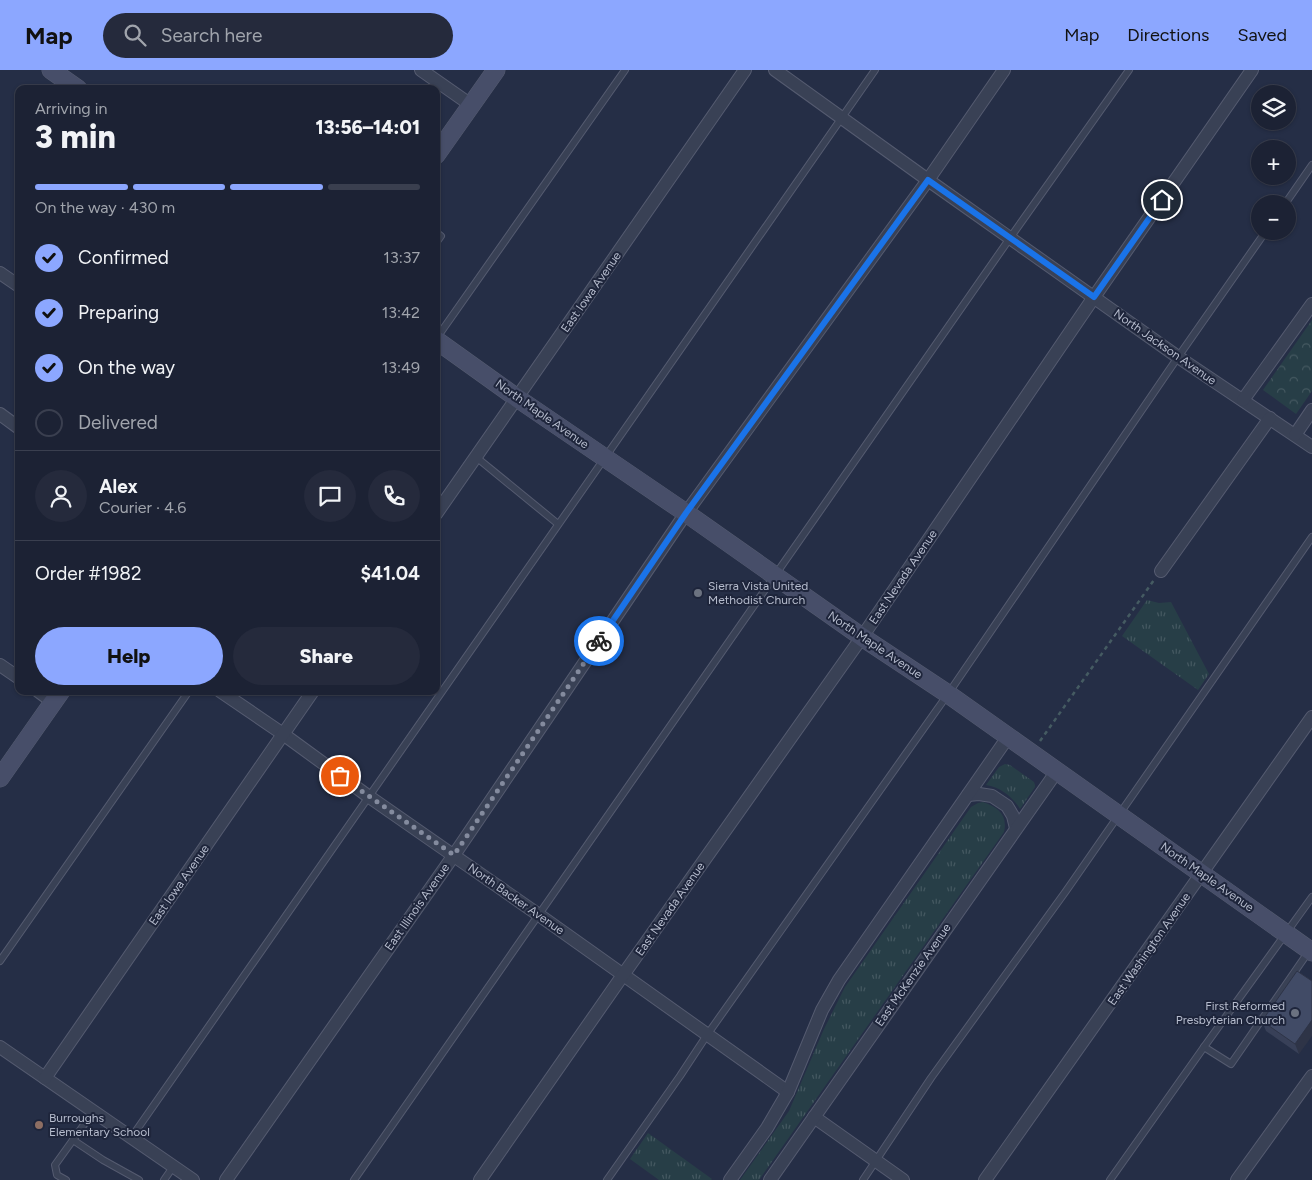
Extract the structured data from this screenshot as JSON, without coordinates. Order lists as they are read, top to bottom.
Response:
{
  "streets": {
    "main road": ["North Maple Avenue"],
    "street": [
      "East Iowa Avenue",
      "North Jackson Avenue",
      "East Nevada Avenue",
      "North Backer Avenue",
      "East Illinois Avenue",
      "East Washington Avenue",
      "East McKenzie Avenue"
    ]
  },
  "crossings": [
    ["East Iowa Avenue", "North Maple Avenue"],
    ["East Iowa Avenue", "North Backer Avenue"],
    ["North Jackson Avenue", "East Nevada Avenue"],
    ["North Jackson Avenue", "East Illinois Avenue"],
    ["North Maple Avenue", "East Nevada Avenue"],
    ["North Maple Avenue", "East Illinois Avenue"],
    ["North Maple Avenue", "East Washington Avenue"],
    ["North Maple Avenue", "East McKenzie Avenue"],
    ["East Nevada Avenue", "North Backer Avenue"],
    ["North Backer Avenue", "East Illinois Avenue"]
  ],
  "places": ["Sierra Vista United Methodist Church", "First Reformed Presbyterian Church", "Burroughs Elementary School"],
  "page": {
    "header": "Map",
    "search": "Search here",
    "nav": ["Map", "Directions", "Saved"],
    "map_buttons": ["+", "−"],
    "heading": ["3 min", "Arriving in", "13:56–14:01"],
    "panel": [
      "Alex",
      "Courier · 4.6",
      "Order #1982",
      "$41.04"
    ],
    "bar": "On the way · 430 m",
    "list": [
      ["Confirmed", "13:37"],
      ["Preparing", "13:42"],
      ["On the way", "13:49"],
      "Delivered"
    ],
    "buttons": ["Help", "Share"]
  }
}
